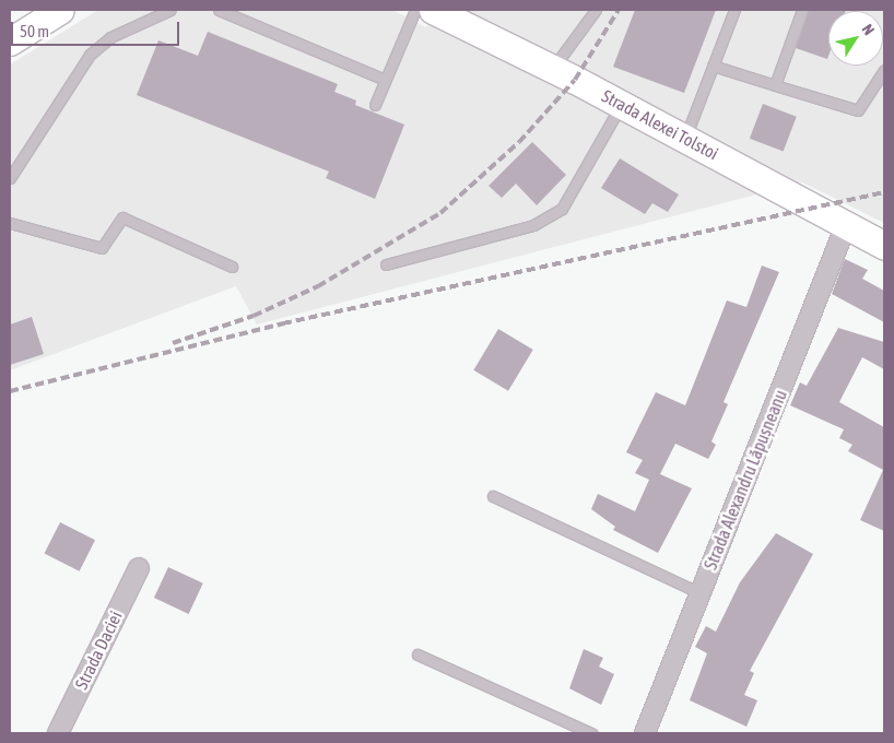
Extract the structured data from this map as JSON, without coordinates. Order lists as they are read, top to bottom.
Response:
{
  "streets": {
    "main road": ["Strada Alexei Tolstoi"],
    "street": ["Strada Alexandru Lăpușneanu", "Strada Daciei"]
  },
  "crossings": [
    ["Strada Alexei Tolstoi", "Strada Alexandru Lăpușneanu"]
  ],
  "scale_bar": "50 m",
  "north": "top right"
}
